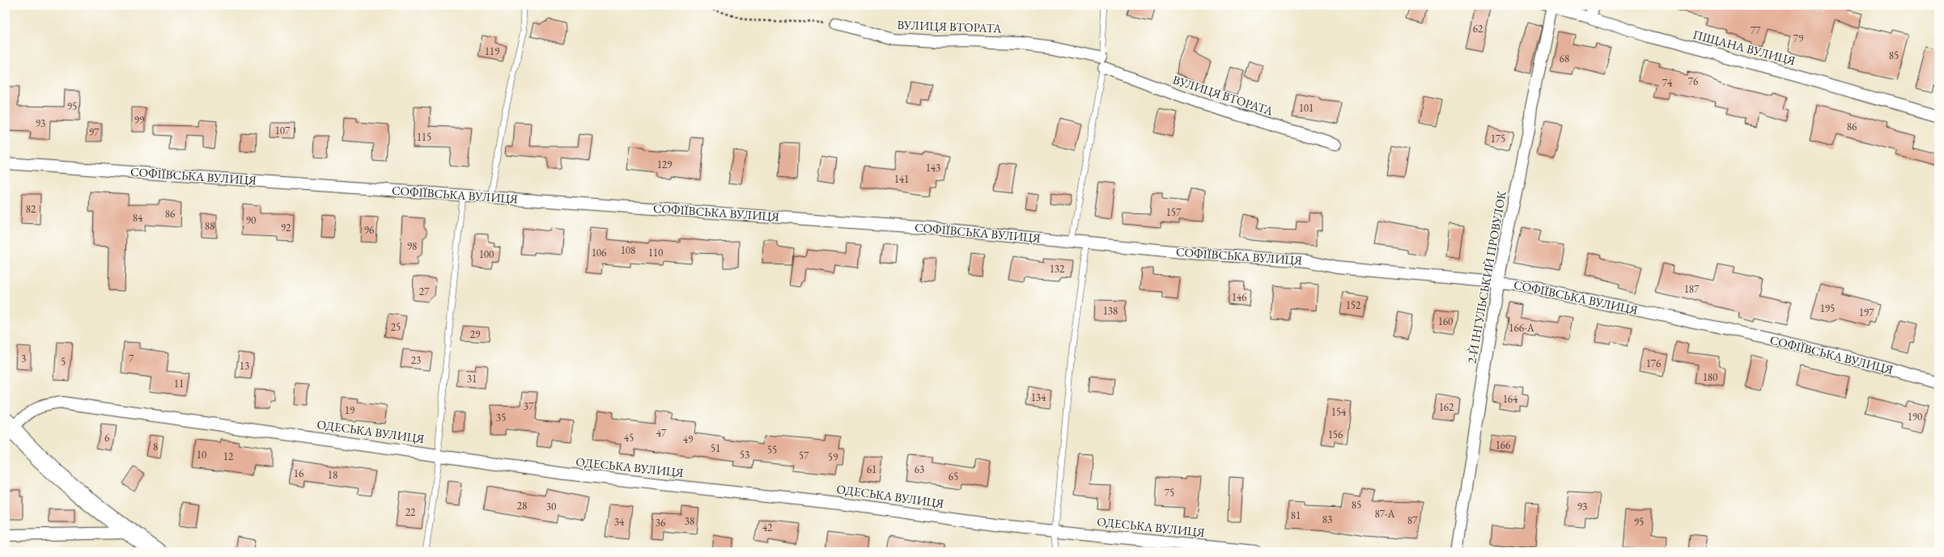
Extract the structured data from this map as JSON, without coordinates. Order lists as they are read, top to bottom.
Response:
{
  "streets": {
    "street": [
      "ВУЛИЦЯ ВТОРАТА",
      "ПІЩАНА ВУЛИЦЯ",
      "СОФІЇВСЬКА ВУЛИЦЯ",
      "2-Й ІНГУЛЬСЬКИЙ ПРОВУЛОК",
      "ОДЕСЬКА ВУЛИЦЯ"
    ]
  },
  "crossings": [
    ["ПІЩАНА ВУЛИЦЯ", "2-Й ІНГУЛЬСЬКИЙ ПРОВУЛОК"],
    ["СОФІЇВСЬКА ВУЛИЦЯ", "2-Й ІНГУЛЬСЬКИЙ ПРОВУЛОК"]
  ],
  "house_numbers": [
    "62",
    "77",
    "79",
    "119",
    "85",
    "68",
    "76",
    "74",
    "95",
    "101",
    "99",
    "93",
    "86",
    "107",
    "97",
    "115",
    "175",
    "129",
    "143",
    "141",
    "82",
    "157",
    "86",
    "84",
    "90",
    "88",
    "92",
    "96",
    "98",
    "108",
    "106",
    "110",
    "100",
    "132",
    "187",
    "27",
    "146",
    "152",
    "195",
    "138",
    "197",
    "160",
    "25",
    "166-А",
    "29",
    "3",
    "7",
    "23",
    "5",
    "176",
    "13",
    "180",
    "31",
    "11",
    "134",
    "164",
    "37",
    "162",
    "19",
    "154",
    "190",
    "35",
    "47",
    "156",
    "6",
    "45",
    "49",
    "166",
    "8",
    "51",
    "55",
    "10",
    "53",
    "57",
    "12",
    "59",
    "61",
    "63",
    "16",
    "18",
    "65",
    "75",
    "85",
    "28",
    "30",
    "93",
    "22",
    "87-А",
    "81",
    "83",
    "87",
    "38",
    "34",
    "95",
    "36",
    "42"
  ]
}
